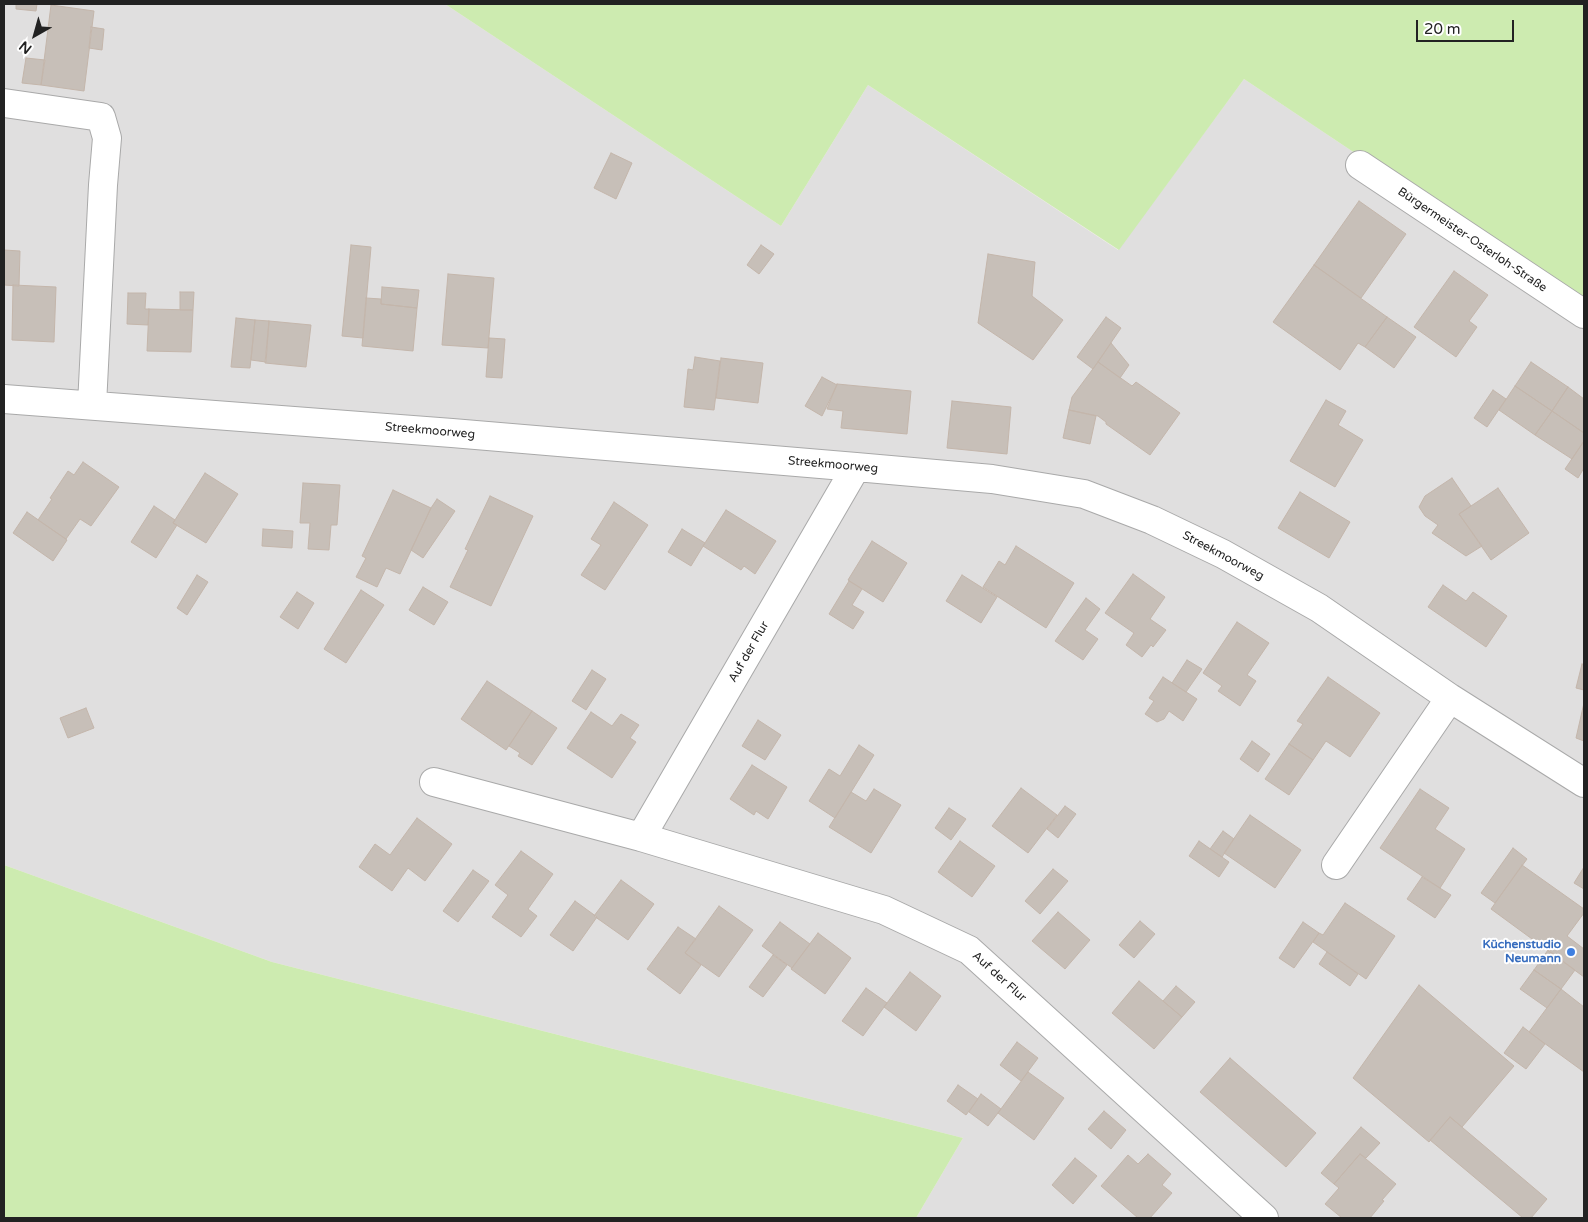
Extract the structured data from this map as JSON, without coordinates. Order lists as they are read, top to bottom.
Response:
{
  "streets": {
    "street": ["Bürgermeister-Osterloh-Straße", "Streekmoorweg", "Auf der Flur"]
  },
  "crossings": [
    ["Streekmoorweg", "Auf der Flur"]
  ],
  "places": ["Küchenstudio Neumann"],
  "scale_bar": "20 m",
  "north": "bottom left"
}
